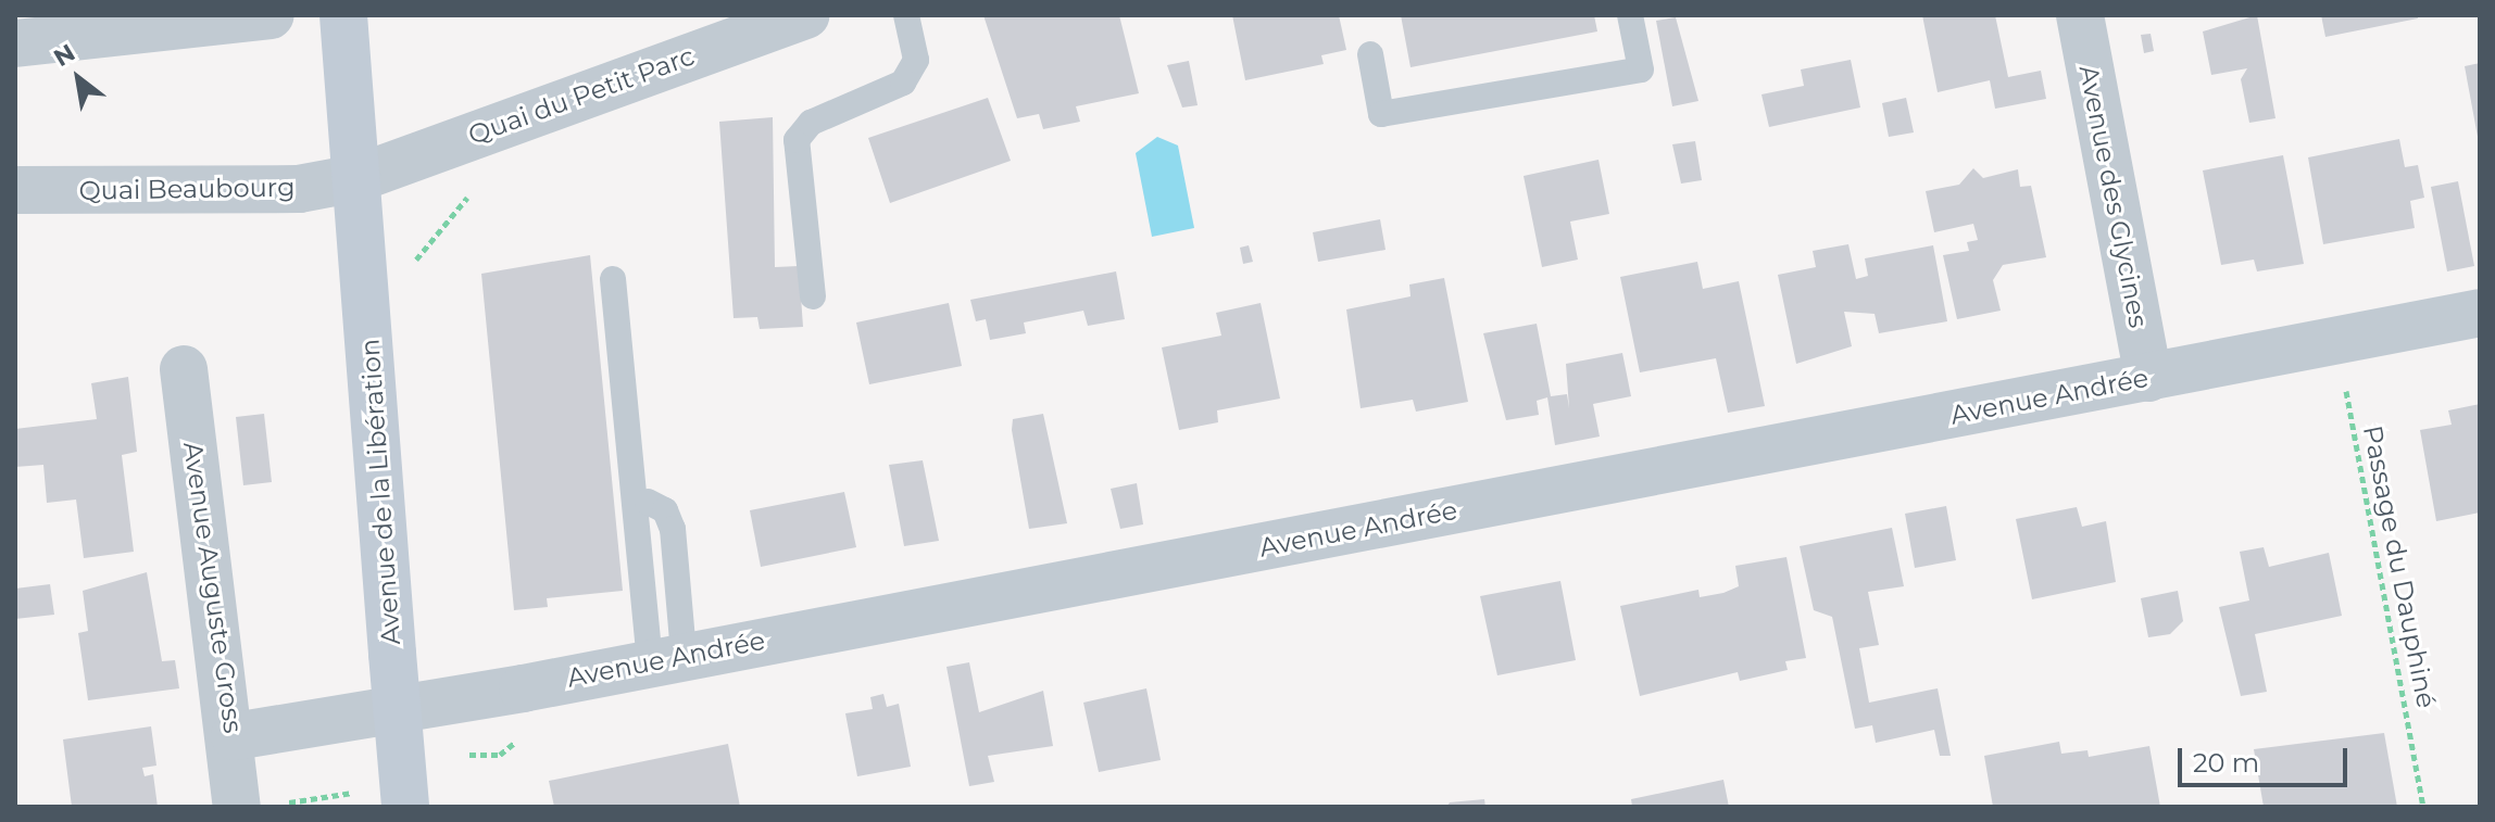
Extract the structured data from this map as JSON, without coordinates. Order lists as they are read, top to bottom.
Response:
{
  "streets": {
    "main road": ["Avenue de la Libération"],
    "street": [
      "Quai du Petit Parc",
      "Quai Beaubourg",
      "Avenue des Glycines",
      "Avenue Andrée",
      "Avenue Auguste Gross"
    ],
    "path": ["Passage du Dauphiné"]
  },
  "crossings": [
    ["Quai du Petit Parc", "Quai Beaubourg"],
    ["Quai du Petit Parc", "Avenue de la Libération"],
    ["Quai Beaubourg", "Avenue de la Libération"],
    ["Avenue des Glycines", "Avenue Andrée"],
    ["Avenue Andrée", "Avenue Auguste Gross"]
  ],
  "scale_bar": "20 m",
  "north": "top left"
}
